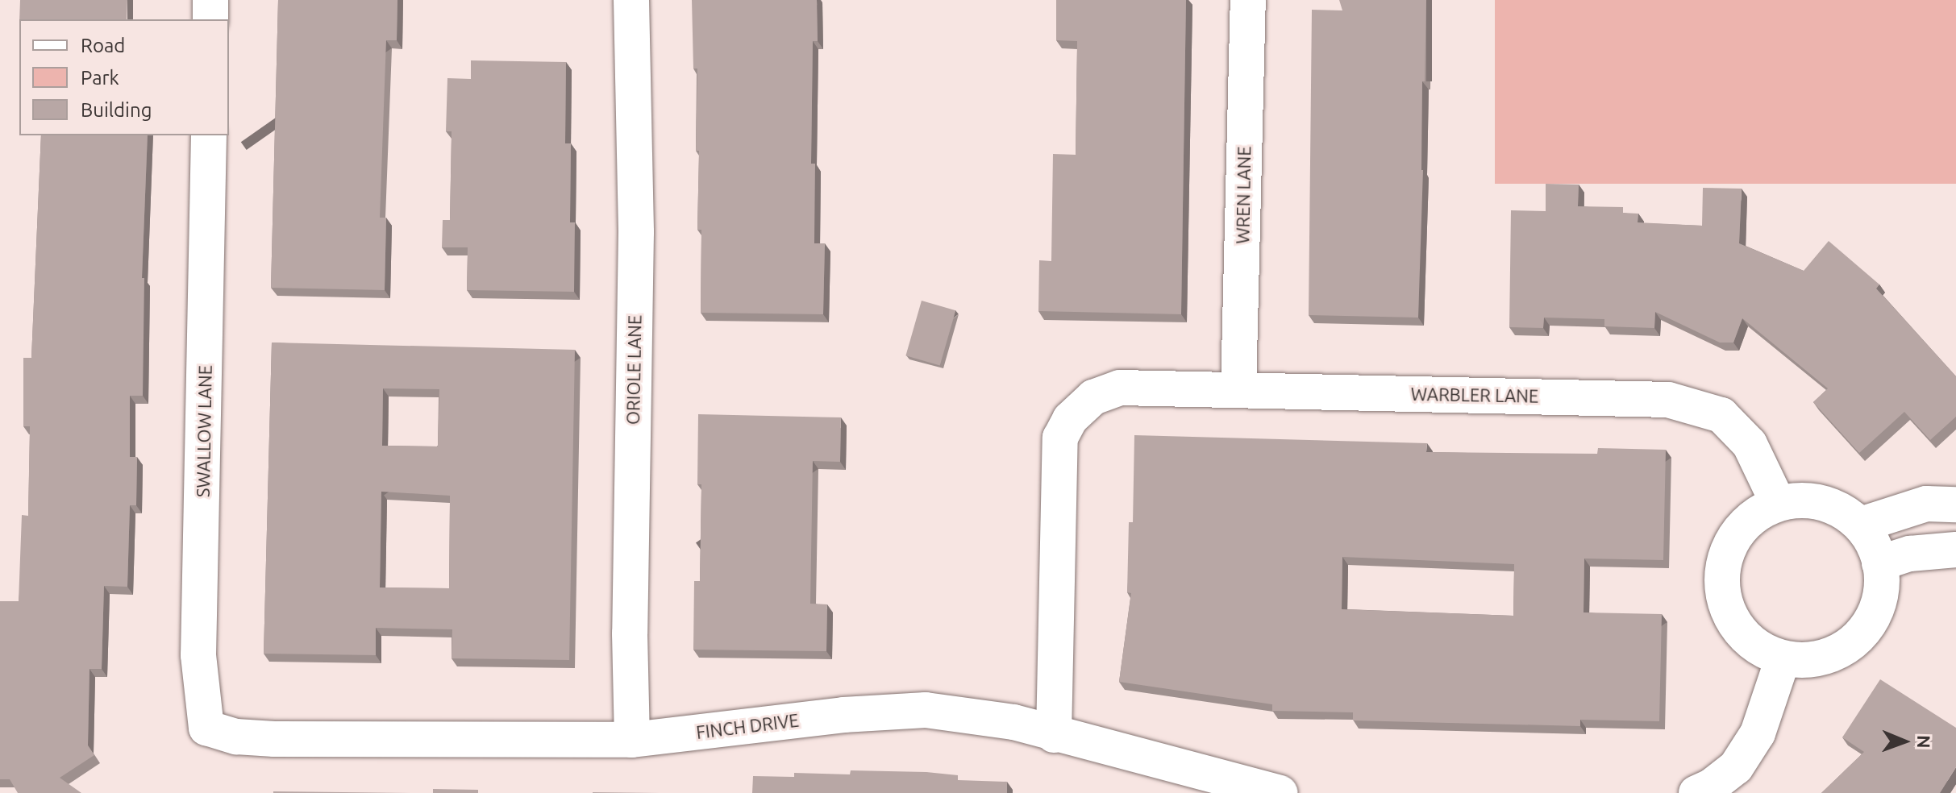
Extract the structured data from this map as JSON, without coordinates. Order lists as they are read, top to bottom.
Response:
{
  "streets": {
    "street": [
      "WREN LANE",
      "ORIOLE LANE",
      "WARBLER LANE",
      "SWALLOW LANE",
      "FINCH DRIVE"
    ]
  },
  "crossings": [
    ["WREN LANE", "WARBLER LANE"],
    ["ORIOLE LANE", "FINCH DRIVE"],
    ["WARBLER LANE", "FINCH DRIVE"],
    ["SWALLOW LANE", "FINCH DRIVE"]
  ],
  "legend": ["Road", "Park", "Building"],
  "north": "right"
}
